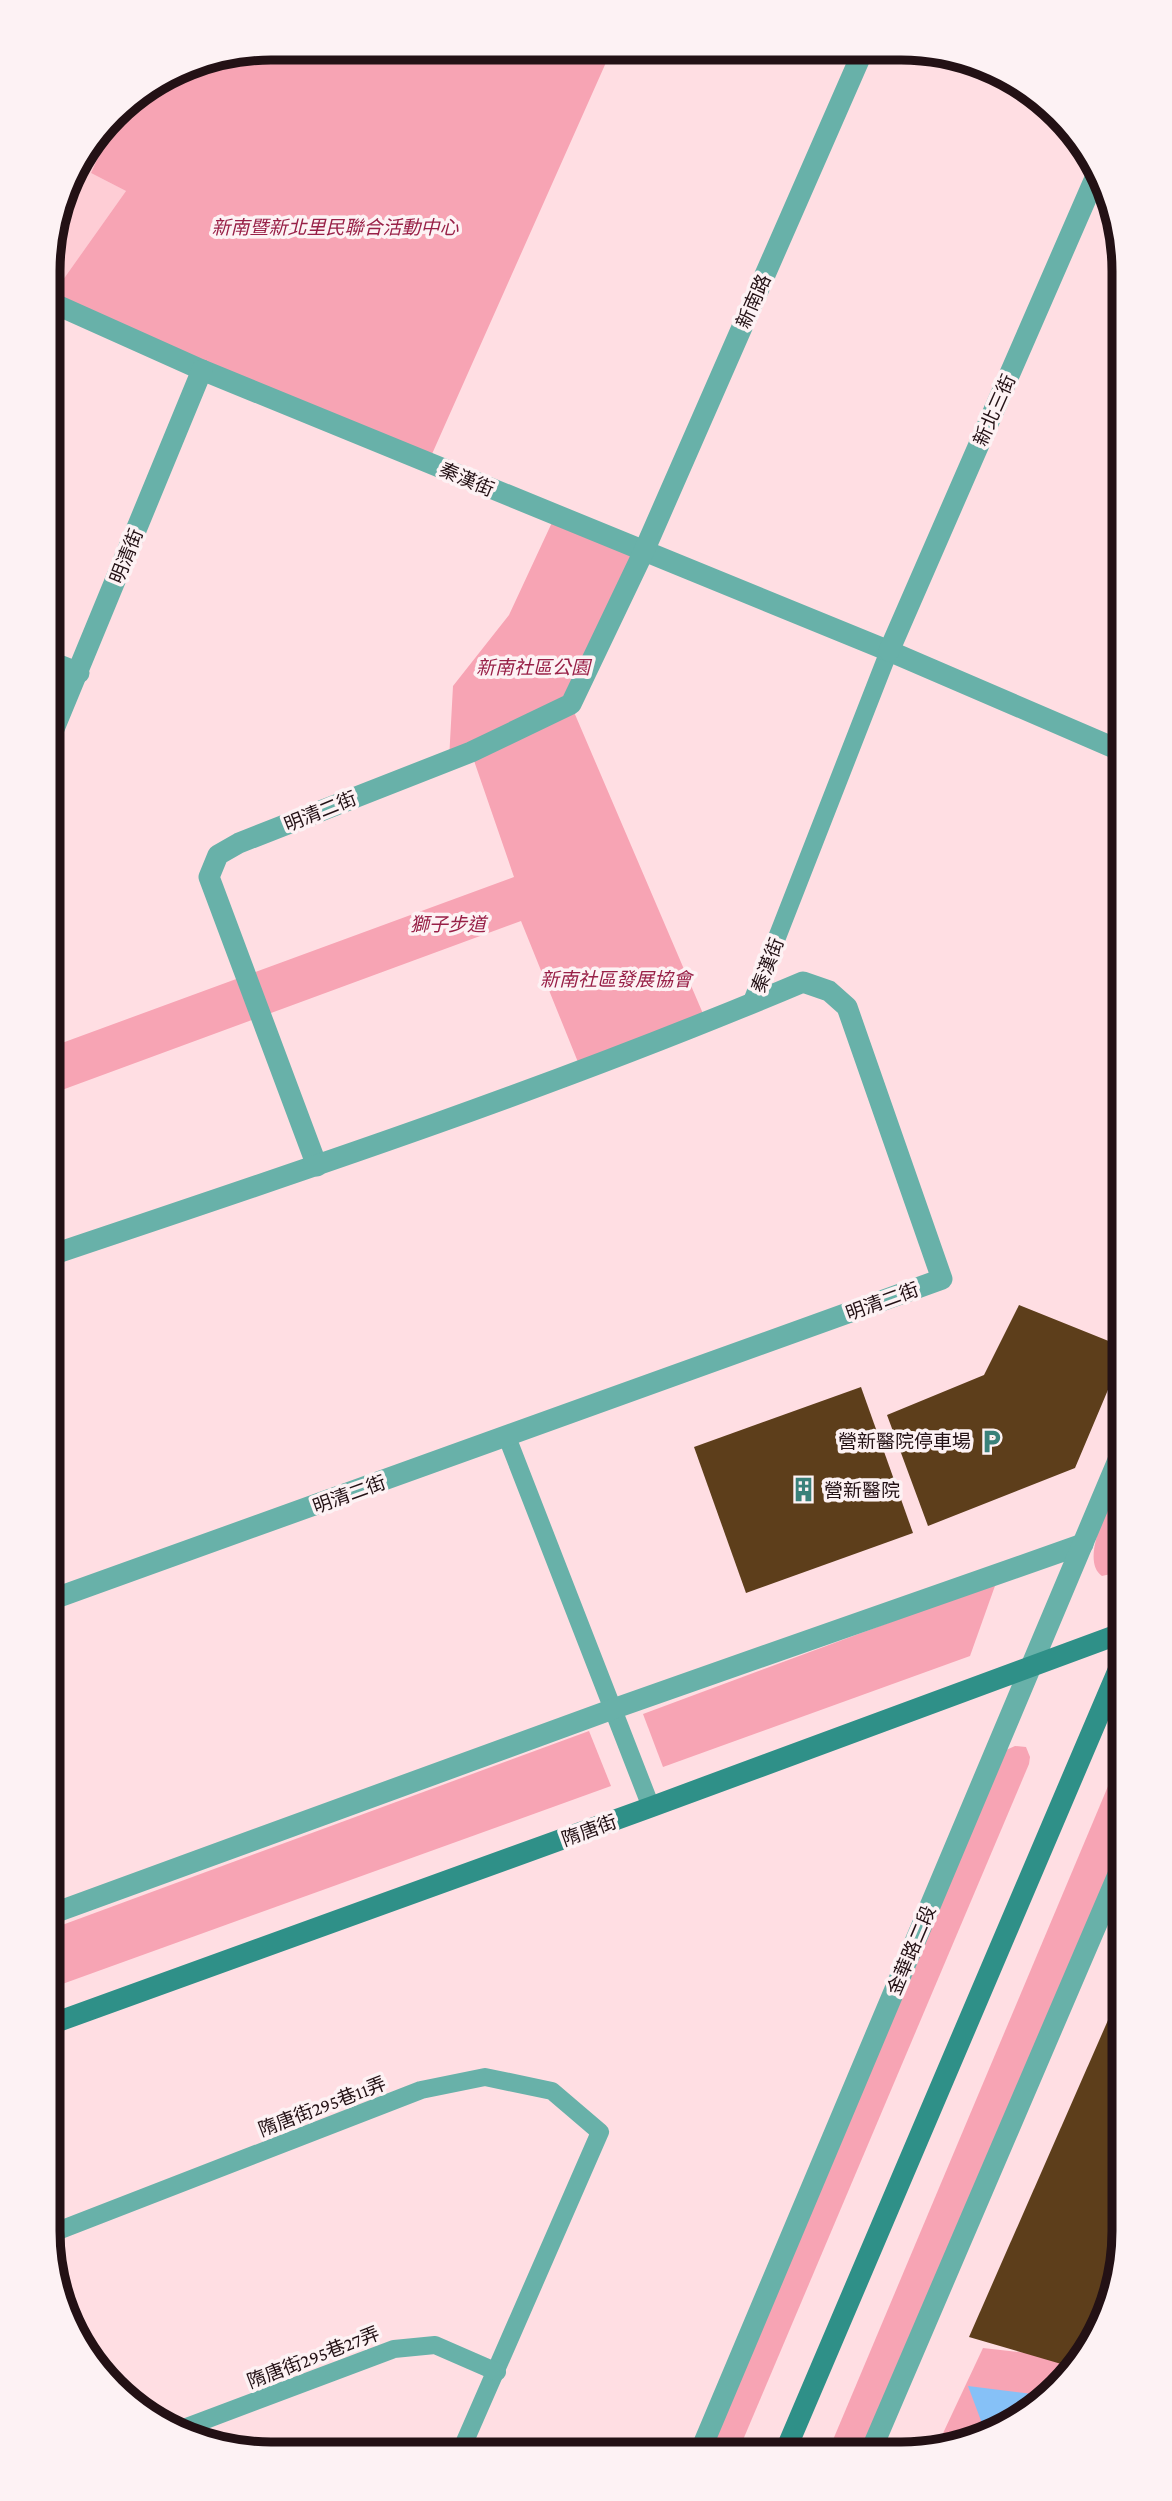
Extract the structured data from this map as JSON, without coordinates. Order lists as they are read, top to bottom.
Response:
{
  "streets": {
    "street": [
      "新南路",
      "新北三街",
      "秦漢街",
      "明清街",
      "明清二街",
      "隋唐街",
      "金華路二段"
    ],
    "lane": ["隋唐街295巷11弄", "隋唐街295巷27弄"]
  },
  "crossings": [
    ["新南路", "秦漢街"],
    ["新南路", "明清二街"],
    ["新北三街", "秦漢街"],
    ["秦漢街", "明清街"],
    ["秦漢街", "明清二街"],
    ["隋唐街", "金華路二段"],
    ["隋唐街295巷11弄", "隋唐街295巷27弄"]
  ],
  "parks": [
    "新南暨新北里民聯合活動中心",
    "新南社區公園",
    "獅子步道",
    "新南社區發展協會"
  ],
  "places": {
    "parking": ["營新醫院停車場"],
    "building": ["營新醫院"]
  }
}
